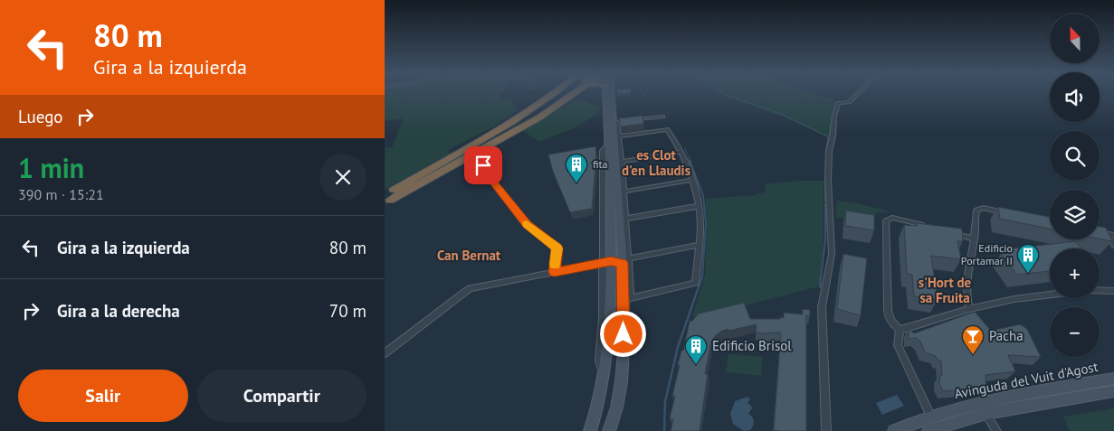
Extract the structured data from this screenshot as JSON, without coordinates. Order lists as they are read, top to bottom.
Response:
{
  "streets": {
    "main road": ["Avinguda del Vuit d'Agost"]
  },
  "districts": ["es Clot d'en Llaudis", "Can Bernat", "s'Hort de sa Fruita"],
  "places": {
    "building": ["fita", "Edificio Portamar II", "Edificio Brisol"],
    "bar": ["Pacha"]
  },
  "north": "top",
  "page": {
    "turn": ["80 m", "Gira a la izquierda"],
    "map_buttons": ["+", "−"],
    "then": "Luego",
    "heading": ["1 min", "390 m · 15:21"],
    "list": [
      {
        "name": "Gira a la izquierda",
        "value": "80 m"
      },
      {
        "name": "Gira a la derecha",
        "value": "70 m"
      }
    ],
    "buttons": ["Salir", "Compartir"]
  }
}
